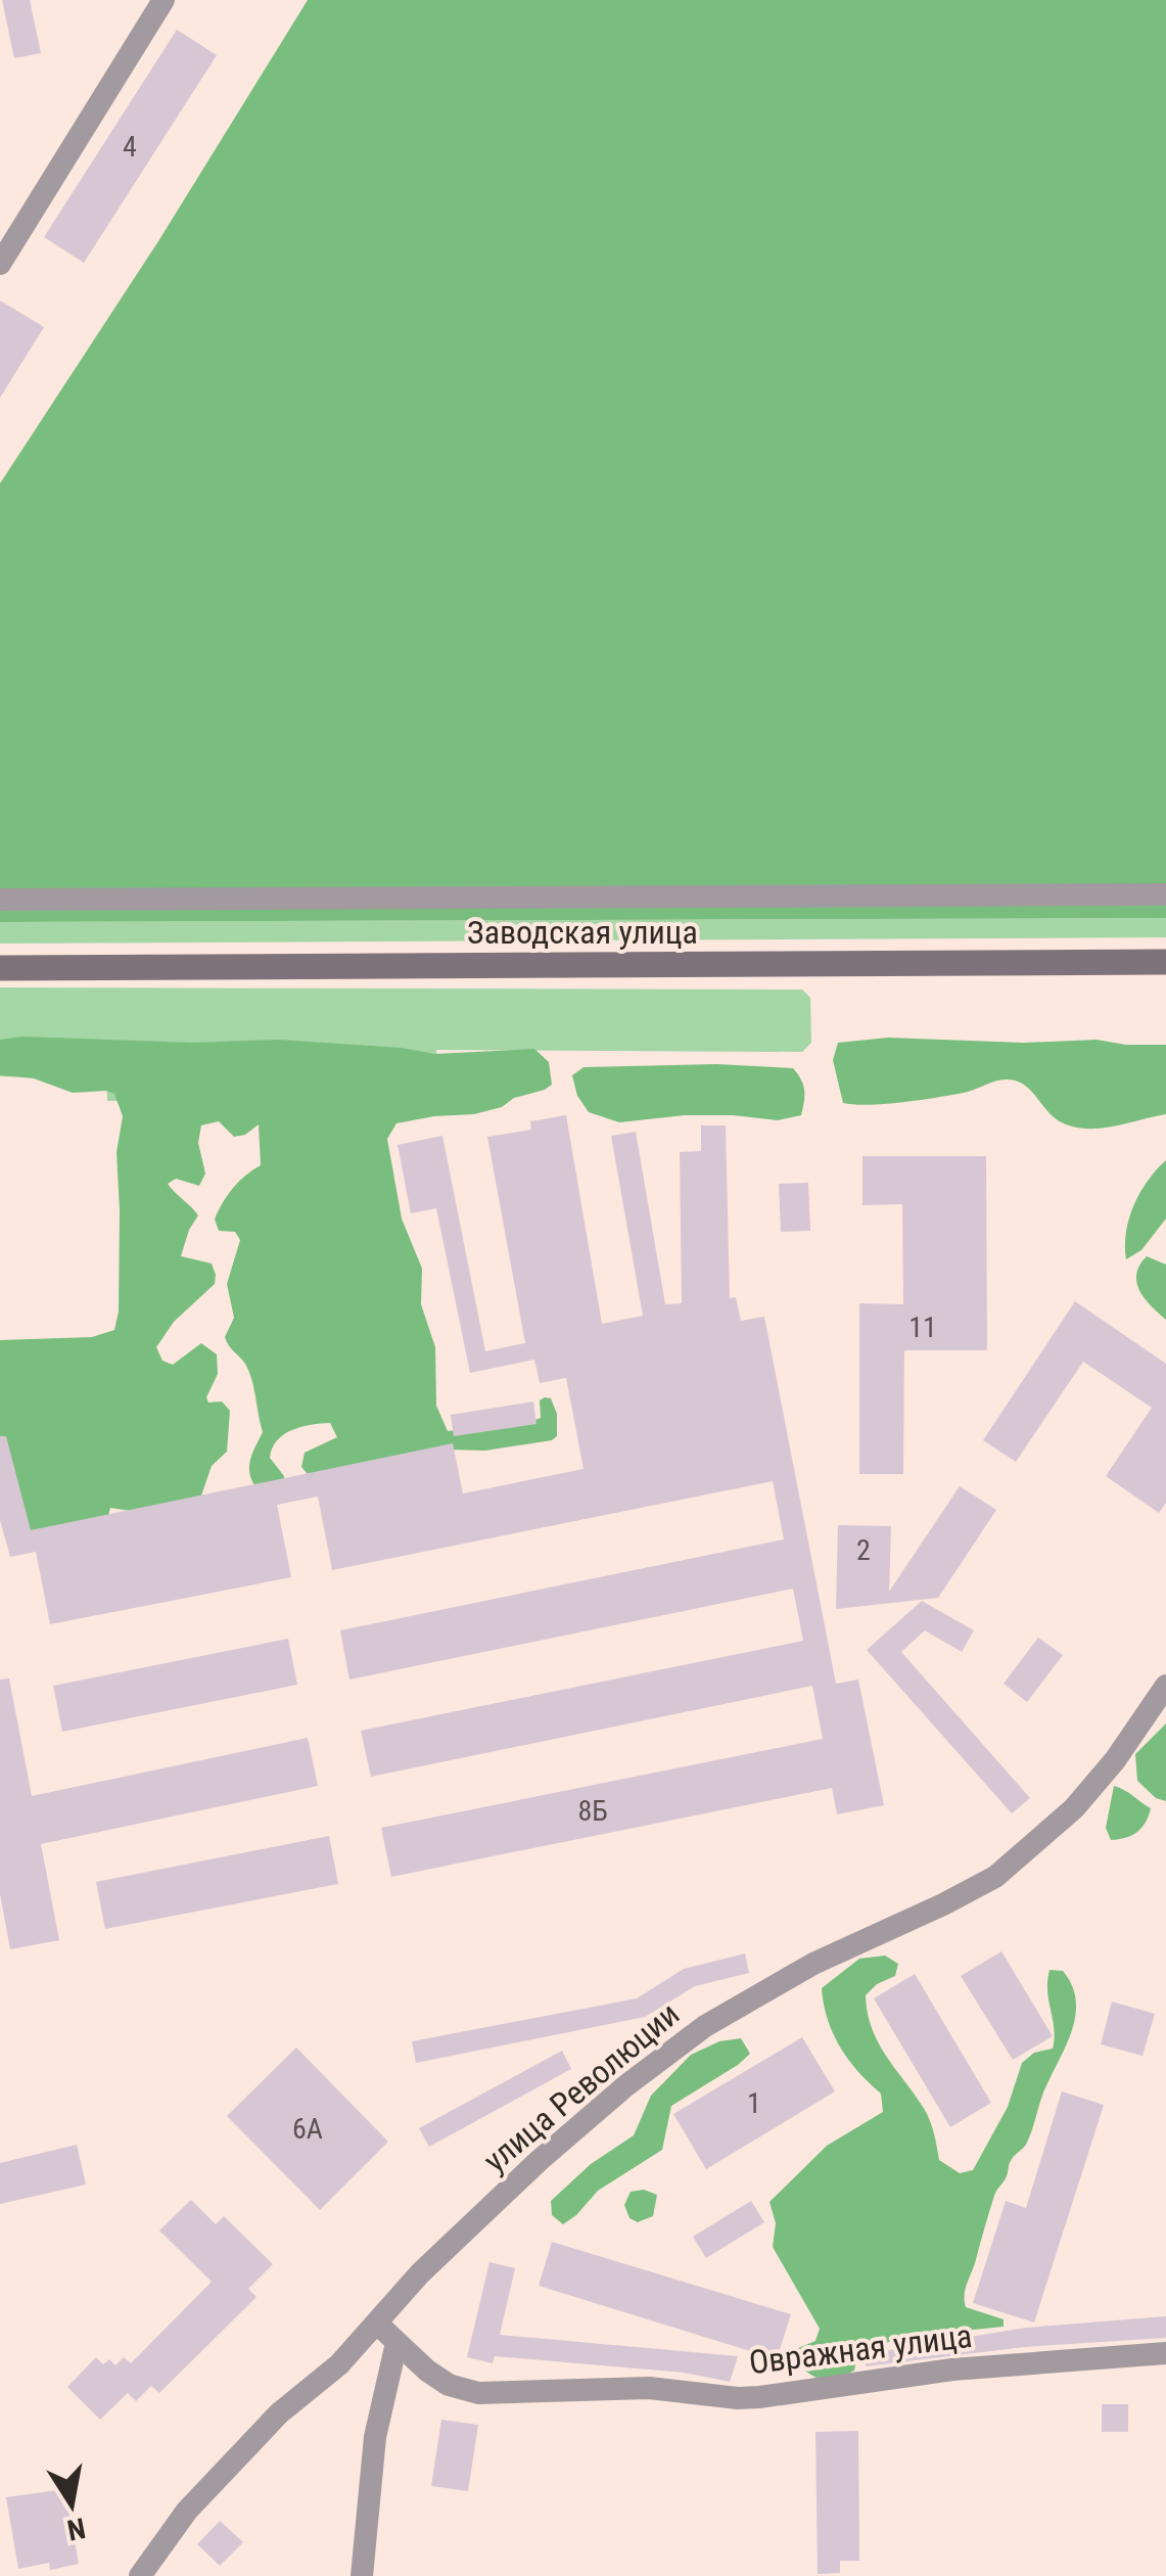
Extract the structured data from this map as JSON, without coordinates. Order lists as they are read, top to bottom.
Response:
{
  "streets": {
    "main road": ["Заводская улица"],
    "street": ["улица Революции", "Овражная улица"]
  },
  "crossings": [
    ["улица Революции", "Овражная улица"]
  ],
  "house_numbers": [
    "4",
    "11",
    "2",
    "8Б",
    "1",
    "6А"
  ],
  "north": "bottom"
}
